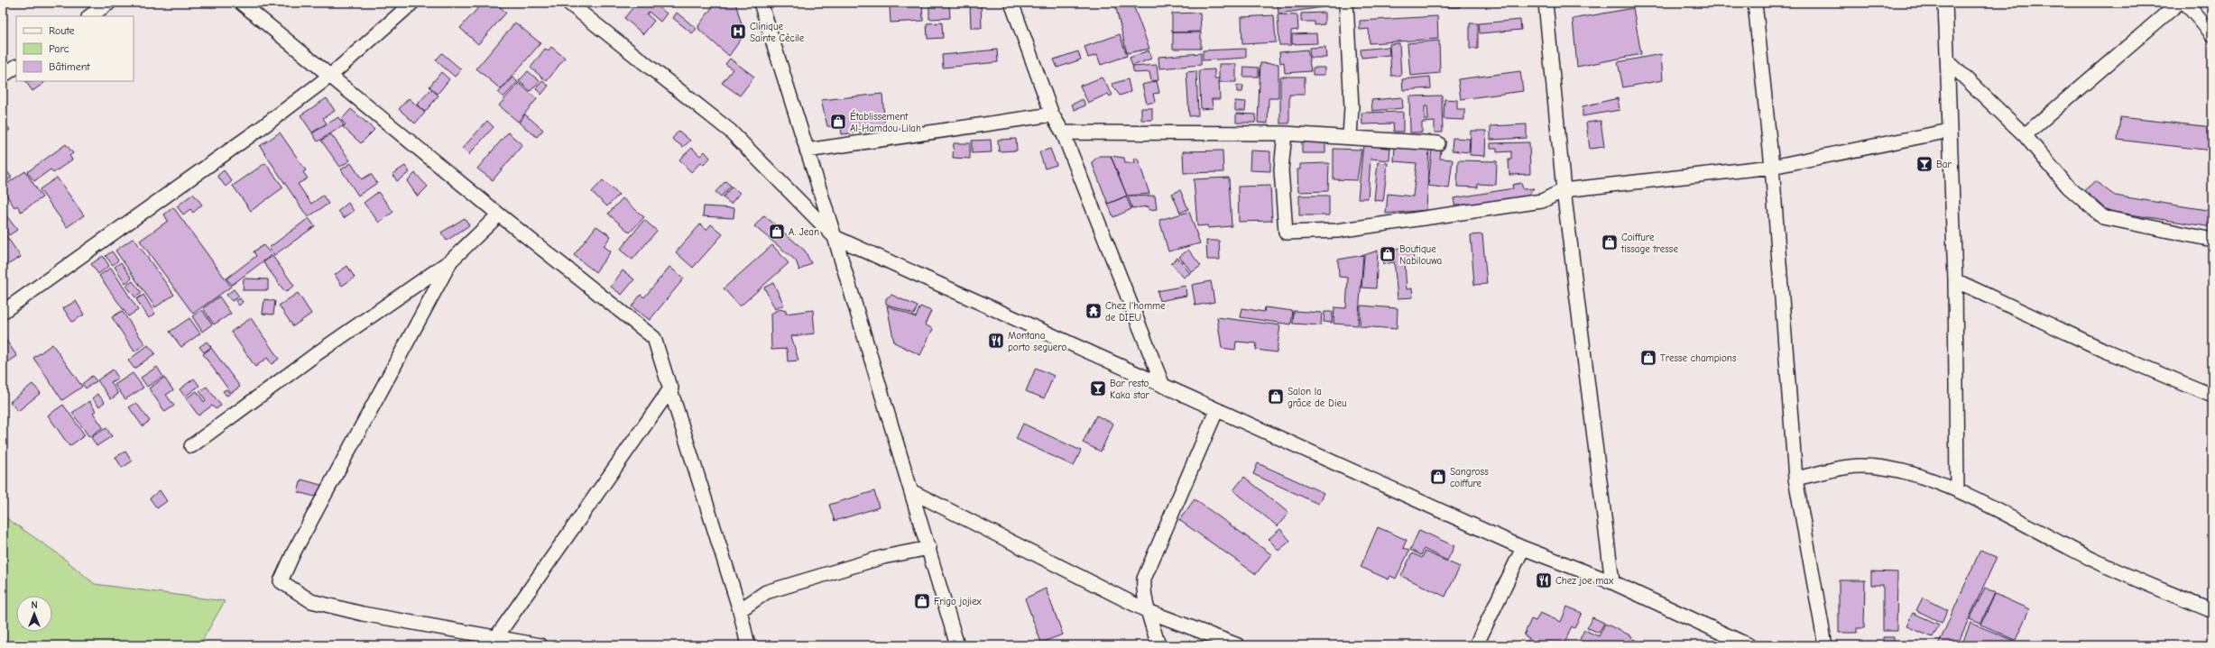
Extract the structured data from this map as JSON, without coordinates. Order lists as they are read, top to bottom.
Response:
{
  "places": {
    "hospital": ["Clinique Sainte Cécile"],
    "shop": [
      "Établissement Al-Hamdou Lilah",
      "A. Jean",
      "Coiffure tissage tresse",
      "Boutique Nabilouwa",
      "Tresse champions",
      "Salon la grâce de Dieu",
      "Sangross coiffure",
      "Frigo jojiex"
    ],
    "bar": ["Bar", "Bar resto Kaka star"],
    "temple": ["Chez l'homme de DIEU"],
    "restaurant": ["Montana porto seguero", "Chez joe max"]
  },
  "legend": ["Route", "Parc", "Bâtiment"],
  "north": "top"
}
